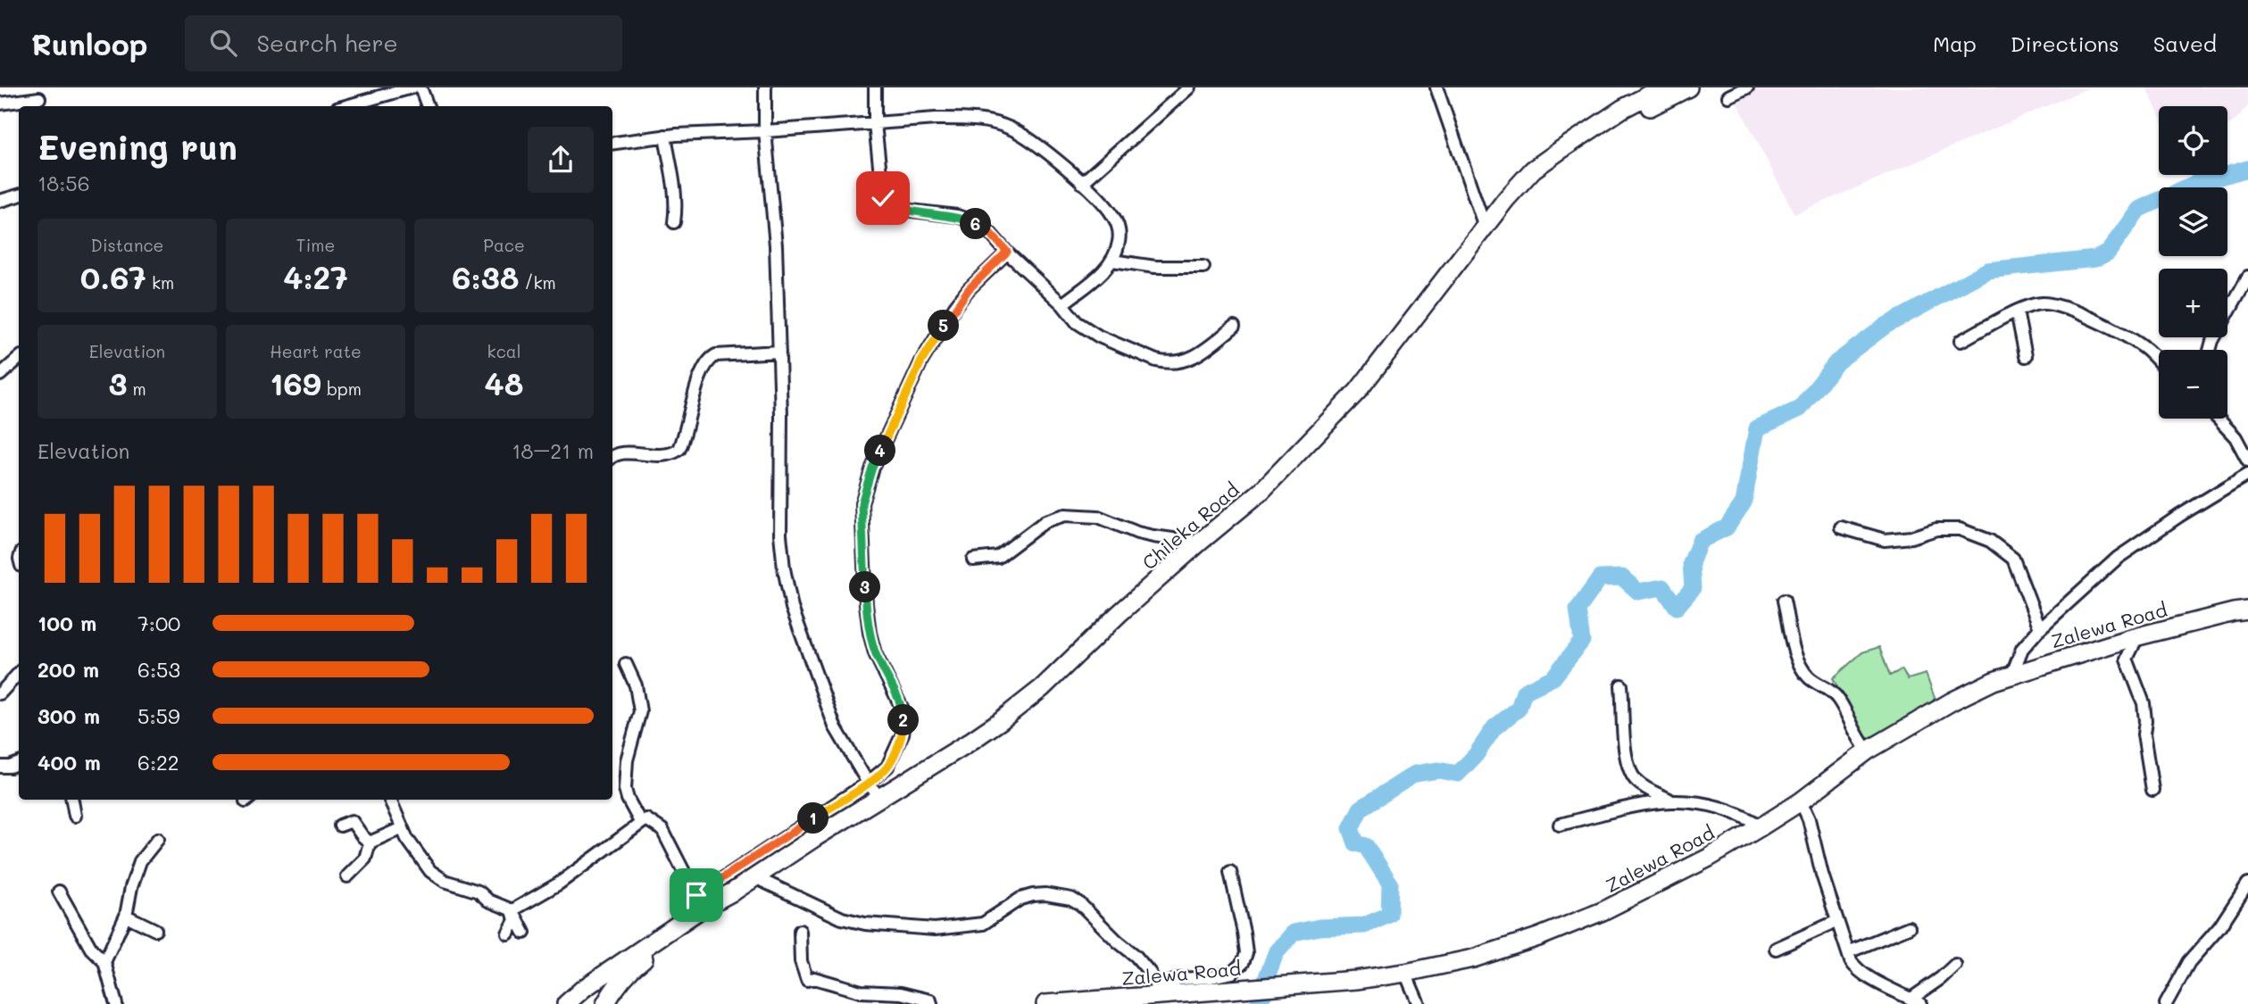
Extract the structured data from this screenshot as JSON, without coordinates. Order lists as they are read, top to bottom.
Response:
{
  "streets": {
    "highway": ["Chileka Road", "Zalewa Road"]
  },
  "page": {
    "header": "Runloop",
    "search": "Search here",
    "nav": ["Map", "Directions", "Saved"],
    "map_buttons": ["+", "−"],
    "heading": ["Evening run", "18:56"],
    "pins": [
      "6",
      "5",
      "4",
      "3",
      "2",
      "1"
    ],
    "stats": [
      ["Distance", "0.67 km"],
      ["Time", "4:27"],
      ["Pace", "6:38 /km"],
      ["Elevation", "3 m"],
      ["Heart rate", "169 bpm"],
      ["kcal", "48"]
    ],
    "chart": ["Elevation", "18–21 m"],
    "list": [
      {
        "name": "100 m",
        "note": "7:00"
      },
      {
        "name": "200 m",
        "note": "6:53"
      },
      {
        "name": "300 m",
        "note": "5:59"
      },
      {
        "name": "400 m",
        "note": "6:22"
      }
    ]
  }
}
